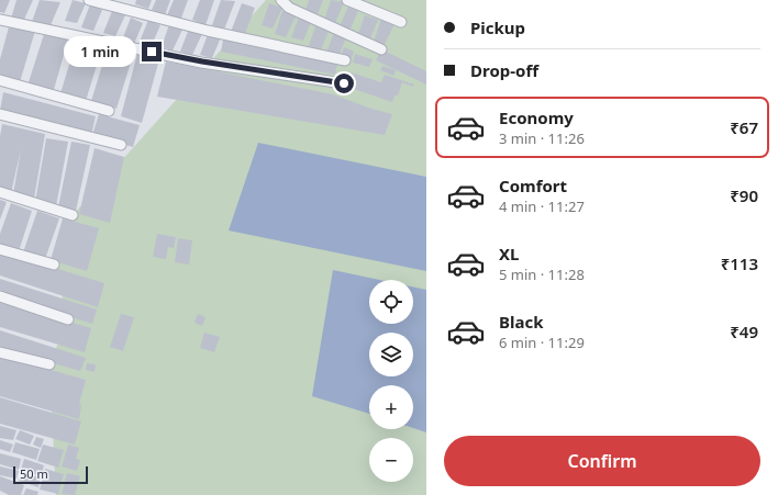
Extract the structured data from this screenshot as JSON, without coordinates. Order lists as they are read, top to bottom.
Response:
{
  "scale_bar": "50 m",
  "page": {
    "banner": ["Pickup", "Drop-off"],
    "bubble": "1 min",
    "list": [
      {
        "name": "Economy",
        "note": "3 min · 11:26",
        "value": "₹67"
      },
      {
        "name": "Comfort",
        "note": "4 min · 11:27",
        "value": "₹90"
      },
      {
        "name": "XL",
        "note": "5 min · 11:28",
        "value": "₹113"
      },
      {
        "name": "Black",
        "note": "6 min · 11:29",
        "value": "₹49"
      }
    ],
    "map_buttons": ["+", "−"],
    "buttons": "Confirm",
    "scale": "50 m"
  }
}
